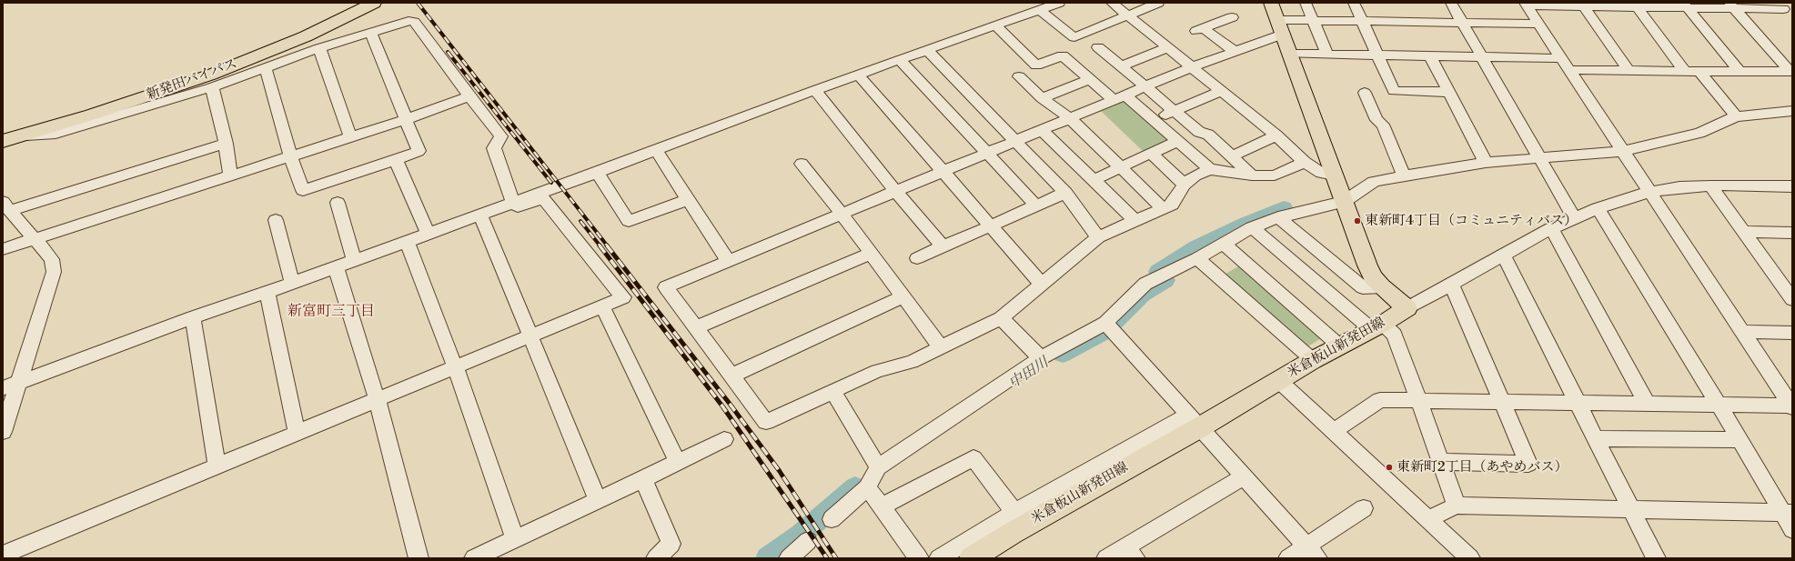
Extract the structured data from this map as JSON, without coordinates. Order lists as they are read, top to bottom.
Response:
{
  "streets": {
    "main road": ["新発田バイパス", "米倉板山新発田線"]
  },
  "districts": ["新富町三丁目"],
  "water": ["中田川"],
  "places": ["東新町4丁目（コミュニティバス）", "東新町2丁目（あやめバス）"]
}
